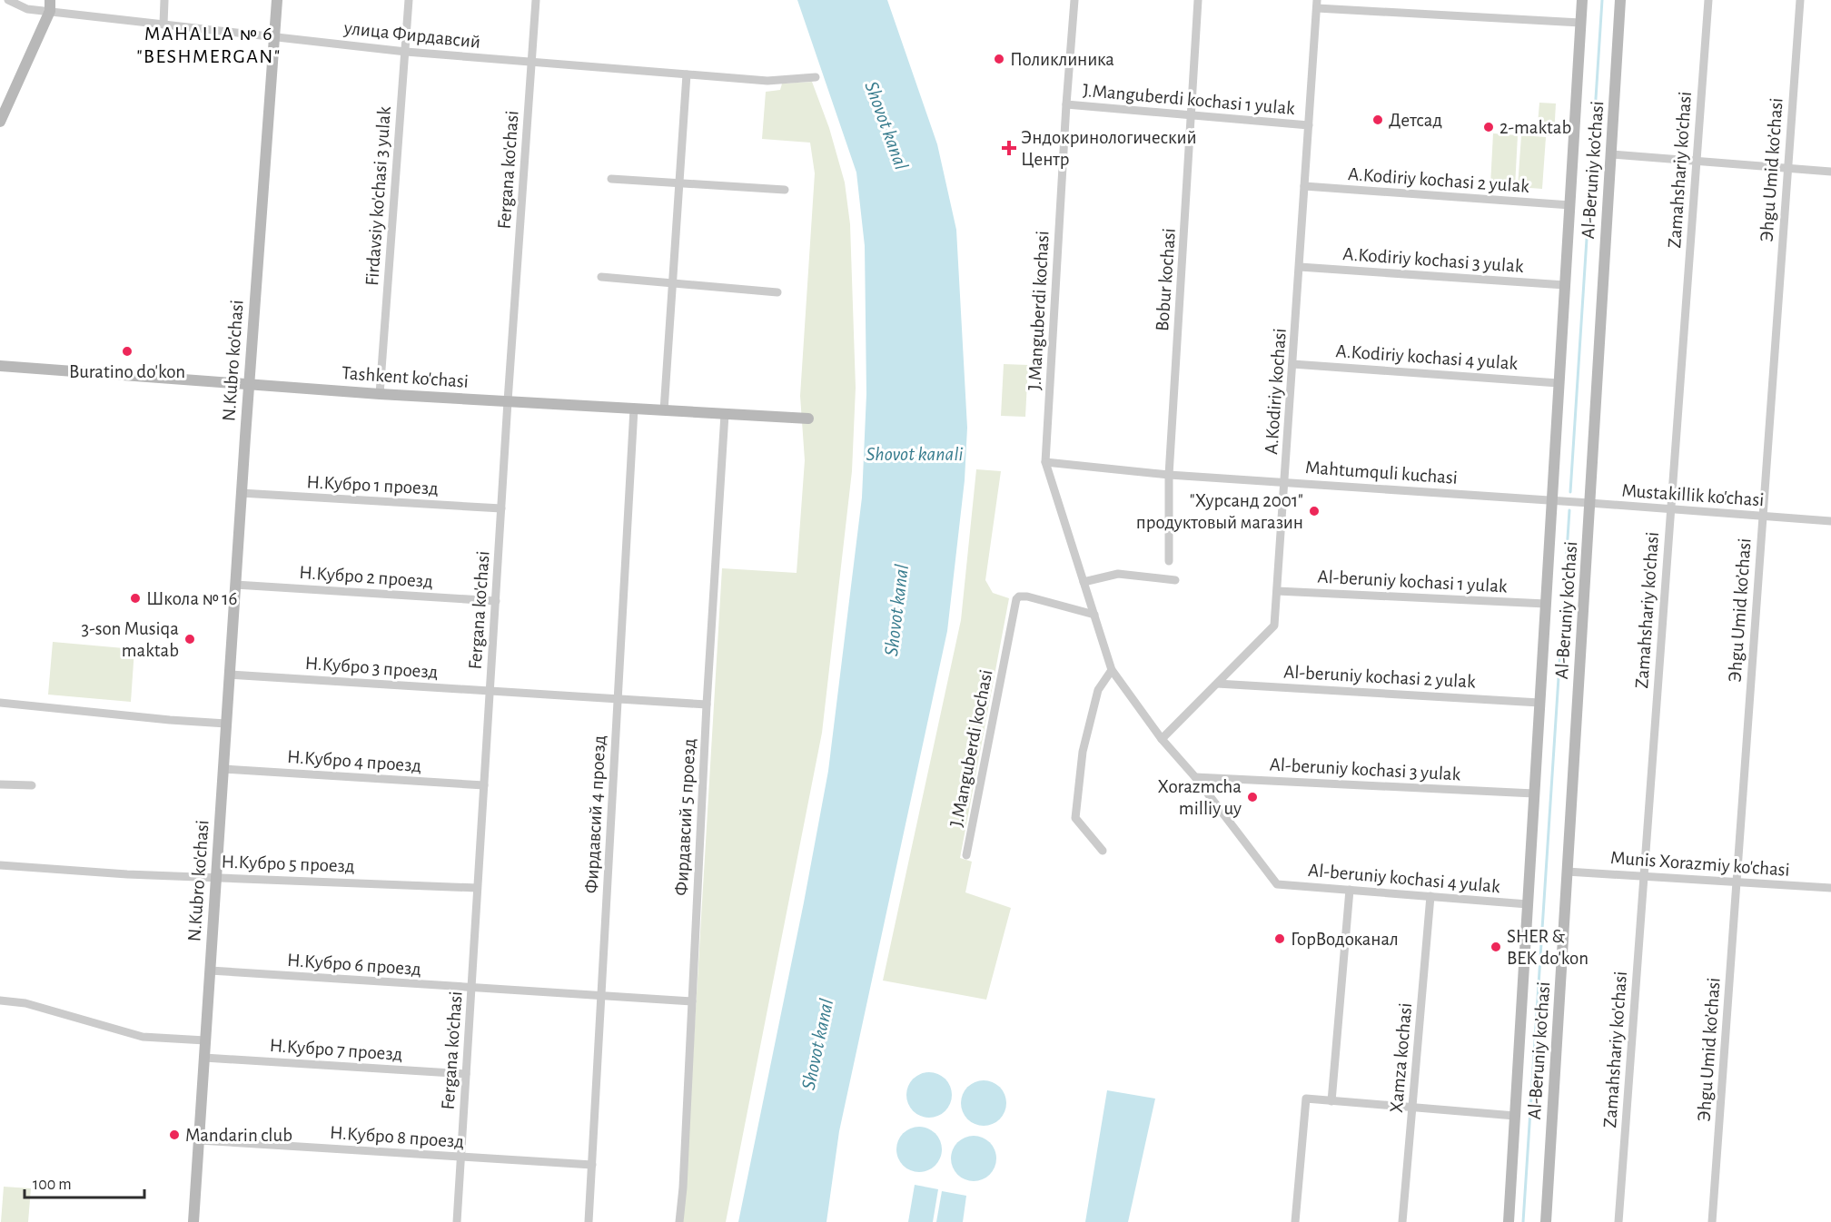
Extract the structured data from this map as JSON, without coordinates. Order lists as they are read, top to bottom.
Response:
{
  "streets": {
    "main road": ["Al-Beruniy ko’chasi", "N.Kubro ko'chasi", "Tashkent ko'chasi"],
    "street": [
      "улица Фирдавсий",
      "J.Manguberdi kochasi 1 yulak",
      "Fergana ko'chasi",
      "Zamahshariy ko'chasi",
      "Эhgu Umid ko’chasi",
      "A.Kodiriy kochasi 2 yulak",
      "Firdavsiy ko'chasi 3 yulak",
      "A.Kodiriy kochasi 3 yulak",
      "Bobur kochasi",
      "J.Manguberdi kochasi",
      "A.Kodiriy kochasi 4 yulak",
      "A.Kodiriy kochasi",
      "Mahtumquli kuchasi",
      "Н.Кубро 1 проезд",
      "Mustakillik ko'chasi",
      "Н.Кубро 2 проезд",
      "Al-beruniy kochasi 1 yulak",
      "Н.Кубро 3 проезд",
      "Al-beruniy kochasi 2 yulak",
      "Н.Кубро 4 проезд",
      "Al-beruniy kochasi 3 yulak",
      "Фирдавсий 4 проезд",
      "Фирдавсий 5 проезд",
      "Н.Кубро 5 проезд",
      "Munis Xorazmiy ko'chasi",
      "Al-beruniy kochasi 4 yulak",
      "Н.Кубро 6 проезд",
      "Н.Кубро 7 проезд",
      "Xamza kochasi",
      "Н.Кубро 8 проезд"
    ]
  },
  "crossings": [
    ["улица Фирдавсий", "Fergana ko'chasi"],
    ["улица Фирдавсий", "Firdavsiy ko'chasi 3 yulak"],
    ["улица Фирдавсий", "N.Kubro ko'chasi"],
    ["J.Manguberdi kochasi 1 yulak", "Bobur kochasi"],
    ["J.Manguberdi kochasi 1 yulak", "J.Manguberdi kochasi"],
    ["J.Manguberdi kochasi 1 yulak", "A.Kodiriy kochasi"],
    ["Fergana ko'chasi", "Tashkent ko'chasi"],
    ["Fergana ko'chasi", "Н.Кубро 1 проезд"],
    ["Fergana ko'chasi", "Н.Кубро 2 проезд"],
    ["Fergana ko'chasi", "Н.Кубро 3 проезд"],
    ["Fergana ko'chasi", "Н.Кубро 4 проезд"],
    ["Fergana ko'chasi", "Н.Кубро 5 проезд"],
    ["Fergana ko'chasi", "Н.Кубро 6 проезд"],
    ["Fergana ko'chasi", "Н.Кубро 7 проезд"],
    ["Fergana ko'chasi", "Н.Кубро 8 проезд"],
    ["Al-Beruniy ko’chasi", "A.Kodiriy kochasi 2 yulak"],
    ["Al-Beruniy ko’chasi", "A.Kodiriy kochasi 3 yulak"],
    ["Al-Beruniy ko’chasi", "A.Kodiriy kochasi 4 yulak"],
    ["Al-Beruniy ko’chasi", "Mahtumquli kuchasi"],
    ["Al-Beruniy ko’chasi", "Mustakillik ko'chasi"],
    ["Al-Beruniy ko’chasi", "Al-beruniy kochasi 1 yulak"],
    ["Al-Beruniy ko’chasi", "Al-beruniy kochasi 2 yulak"],
    ["Al-Beruniy ko’chasi", "Al-beruniy kochasi 3 yulak"],
    ["Al-Beruniy ko’chasi", "Munis Xorazmiy ko'chasi"],
    ["Al-Beruniy ko’chasi", "Al-beruniy kochasi 4 yulak"],
    ["Zamahshariy ko'chasi", "Mustakillik ko'chasi"],
    ["Zamahshariy ko'chasi", "Munis Xorazmiy ko'chasi"],
    ["Эhgu Umid ko’chasi", "Mustakillik ko'chasi"],
    ["Эhgu Umid ko’chasi", "Munis Xorazmiy ko'chasi"],
    ["A.Kodiriy kochasi 2 yulak", "A.Kodiriy kochasi"],
    ["Firdavsiy ko'chasi 3 yulak", "Tashkent ko'chasi"],
    ["A.Kodiriy kochasi 3 yulak", "A.Kodiriy kochasi"],
    ["Bobur kochasi", "Mahtumquli kuchasi"],
    ["J.Manguberdi kochasi", "A.Kodiriy kochasi"],
    ["J.Manguberdi kochasi", "Mahtumquli kuchasi"],
    ["J.Manguberdi kochasi", "Al-beruniy kochasi 3 yulak"],
    ["J.Manguberdi kochasi", "Al-beruniy kochasi 4 yulak"],
    ["A.Kodiriy kochasi 4 yulak", "A.Kodiriy kochasi"],
    ["N.Kubro ko'chasi", "Tashkent ko'chasi"],
    ["N.Kubro ko'chasi", "Н.Кубро 1 проезд"],
    ["N.Kubro ko'chasi", "Н.Кубро 2 проезд"],
    ["N.Kubro ko'chasi", "Н.Кубро 3 проезд"],
    ["N.Kubro ko'chasi", "Н.Кубро 4 проезд"],
    ["N.Kubro ko'chasi", "Н.Кубро 5 проезд"],
    ["N.Kubro ko'chasi", "Н.Кубро 6 проезд"],
    ["N.Kubro ko'chasi", "Н.Кубро 7 проезд"],
    ["N.Kubro ko'chasi", "Н.Кубро 8 проезд"],
    ["Tashkent ko'chasi", "Фирдавсий 4 проезд"],
    ["Tashkent ko'chasi", "Фирдавсий 5 проезд"],
    ["A.Kodiriy kochasi", "Mahtumquli kuchasi"],
    ["A.Kodiriy kochasi", "Al-beruniy kochasi 1 yulak"],
    ["A.Kodiriy kochasi", "Al-beruniy kochasi 2 yulak"],
    ["Mahtumquli kuchasi", "Mustakillik ko'chasi"],
    ["Н.Кубро 3 проезд", "Фирдавсий 4 проезд"],
    ["Н.Кубро 3 проезд", "Фирдавсий 5 проезд"],
    ["Фирдавсий 4 проезд", "Н.Кубро 6 проезд"],
    ["Фирдавсий 4 проезд", "Н.Кубро 8 проезд"],
    ["Фирдавсий 5 проезд", "Н.Кубро 6 проезд"],
    ["Al-beruniy kochasi 4 yulak", "Xamza kochasi"]
  ],
  "districts": ["MAHALLA № 6 \"BESHMERGAN\""],
  "water": ["Shovot kanal", "Shovot kanali"],
  "places": {
    "other": [
      "Поликлиника",
      "Детсад",
      "2-maktab",
      "Buratino do'kon",
      "\"Хурсанд 2001\" продуктовый магазин",
      "Школа № 16",
      "3-son Musiqa maktab",
      "Xorazmcha milliy uy",
      "ГорВодоканал",
      "SHER & BEK do'kon",
      "Mandarin club"
    ],
    "health": ["Эндокринологический Центр"]
  },
  "scale_bar": "100 m"
}
